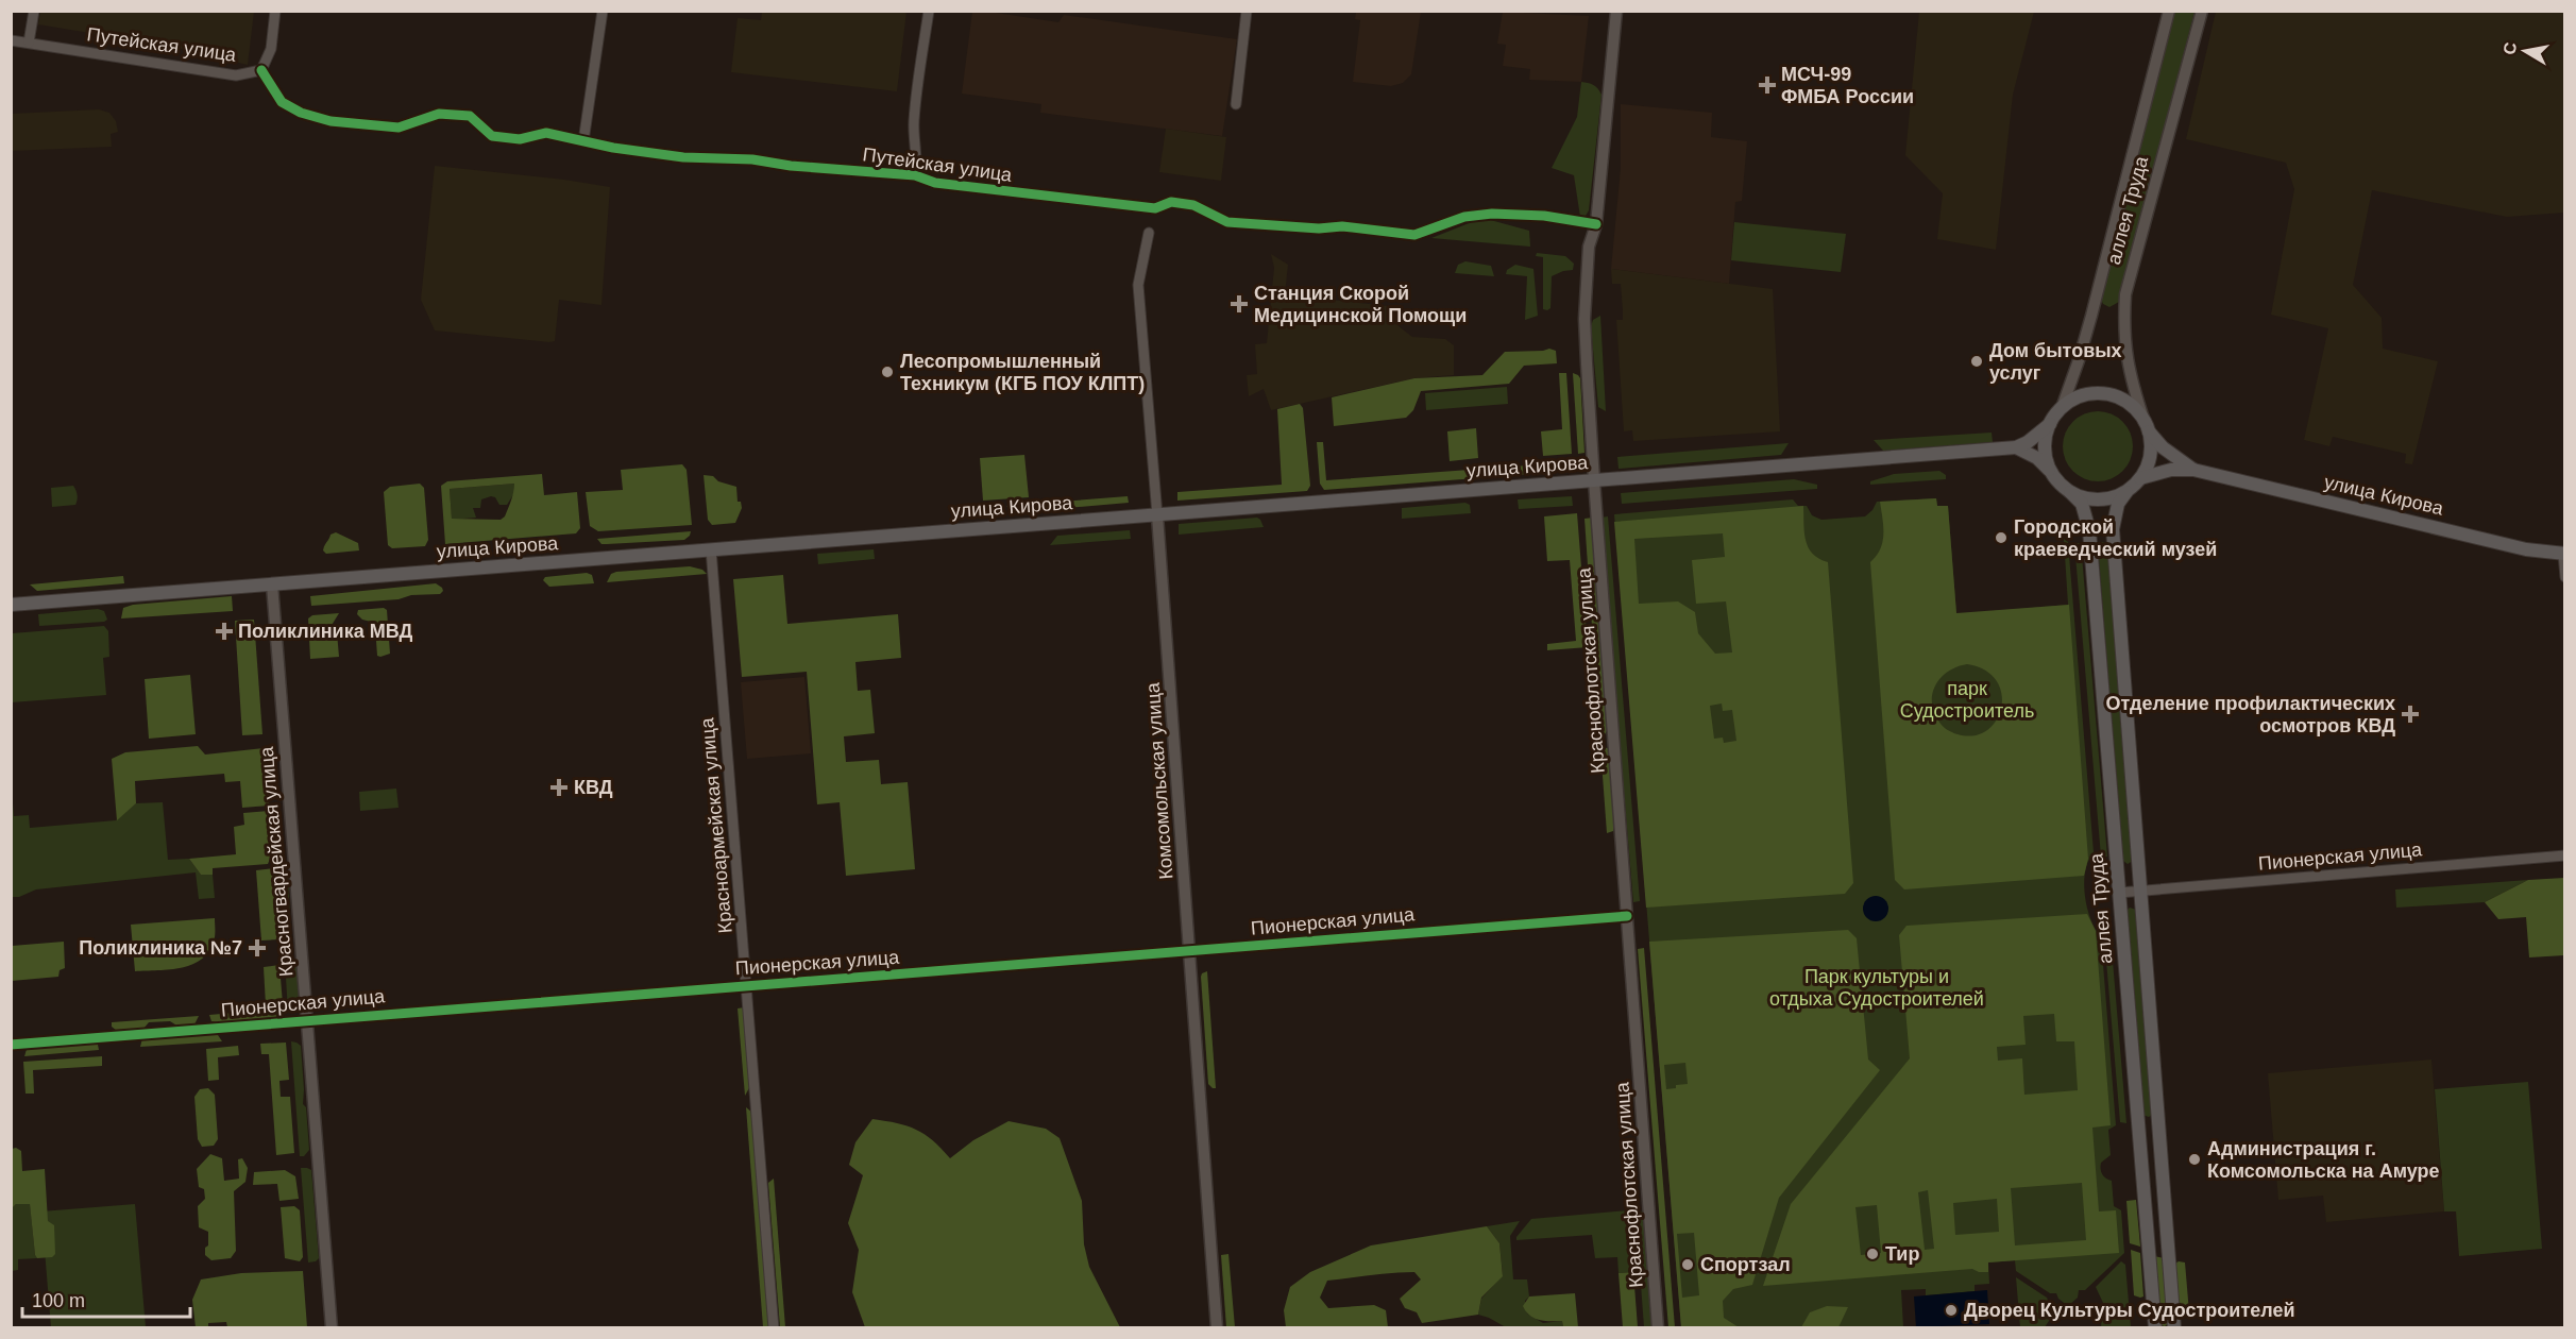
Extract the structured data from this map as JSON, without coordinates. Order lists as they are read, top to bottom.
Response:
{
  "streets": {
    "main road": ["аллея Труда", "улица Кирова"],
    "street": [
      "Путейская улица",
      "Краснофлотская улица",
      "Комсомольская улица",
      "Красноармейская улица",
      "Пионерская улица",
      "Красногвардейская улица"
    ]
  },
  "crossings": [
    ["Путейская улица", "Краснофлотская улица"],
    ["аллея Труда", "улица Кирова"],
    ["аллея Труда", "Пионерская улица"],
    ["улица Кирова", "Краснофлотская улица"],
    ["улица Кирова", "Комсомольская улица"],
    ["улица Кирова", "Красноармейская улица"],
    ["улица Кирова", "Красногвардейская улица"],
    ["Краснофлотская улица", "Пионерская улица"],
    ["Комсомольская улица", "Пионерская улица"],
    ["Красноармейская улица", "Пионерская улица"],
    ["Пионерская улица", "Красногвардейская улица"]
  ],
  "parks": ["парк Судостроитель", "Парк культуры и отдыха Судостроителей"],
  "places": {
    "health": [
      "МСЧ-99 ФМБА России",
      "Станция Скорой Медицинской Помощи",
      "Поликлиника МВД",
      "Отделение профилактических осмотров КВД",
      "КВД",
      "Поликлиника №7"
    ],
    "other": [
      "Дом бытовых услуг",
      "Лесопромышленный Техникум (КГБ ПОУ КЛПТ)",
      "Городской краеведческий музей",
      "Администрация г. Комсомольска на Амуре",
      "Тир",
      "Спортзал",
      "Дворец Культуры Судостроителей"
    ]
  },
  "scale_bar": "100 m",
  "north": "left"
}
